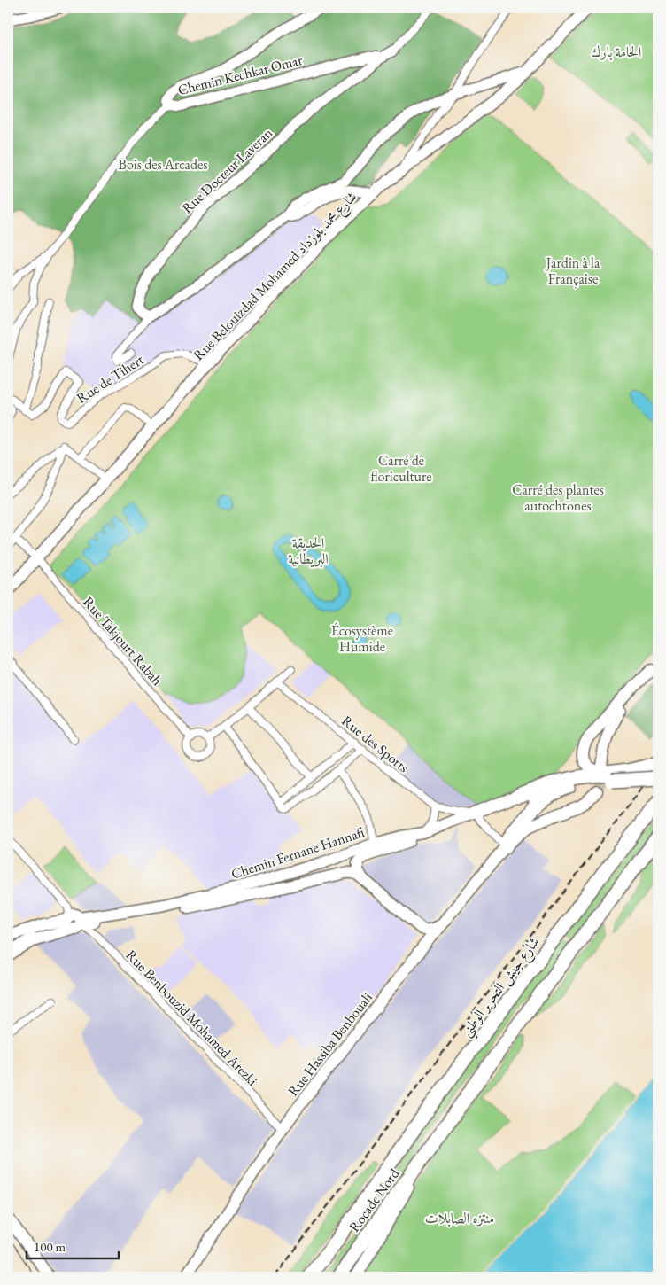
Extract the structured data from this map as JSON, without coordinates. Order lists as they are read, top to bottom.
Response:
{
  "streets": {
    "highway": ["شارع جيش التحرير الوطني", "Rocade Nord"],
    "main road": ["Rue Belouizdad Mohamed شارع محمد بلوزداد", "Chemin Fernane Hannafi", "Rue Hassiba Benbouali"],
    "street": [
      "Chemin Kechkar Omar",
      "Rue Docteur Laveran",
      "Rue de Tihert",
      "Rue Takjourt Rabah",
      "Rue des Sports",
      "Rue Benbouzid Mohamed Arezki"
    ]
  },
  "crossings": [
    ["Chemin Kechkar Omar", "Rue Docteur Laveran"],
    ["Rue Belouizdad Mohamed شارع محمد بلوزداد", "Rue de Tihert"],
    ["Rue Belouizdad Mohamed شارع محمد بلوزداد", "Rue Takjourt Rabah"],
    ["Chemin Fernane Hannafi", "Rue Benbouzid Mohamed Arezki"],
    ["Chemin Fernane Hannafi", "Rue Hassiba Benbouali"],
    ["شارع جيش التحرير الوطني", "Rocade Nord"],
    ["Rue Benbouzid Mohamed Arezki", "Rue Hassiba Benbouali"]
  ],
  "parks": [
    "الحامة بارك",
    "Bois des Arcades",
    "Jardin à la Française",
    "Carré de floriculture",
    "Carré des plantes autochtones",
    "الحديقة البريطانية",
    "Écosystème Humide",
    "منتزه الصابلات"
  ],
  "scale_bar": "100 m"
}
